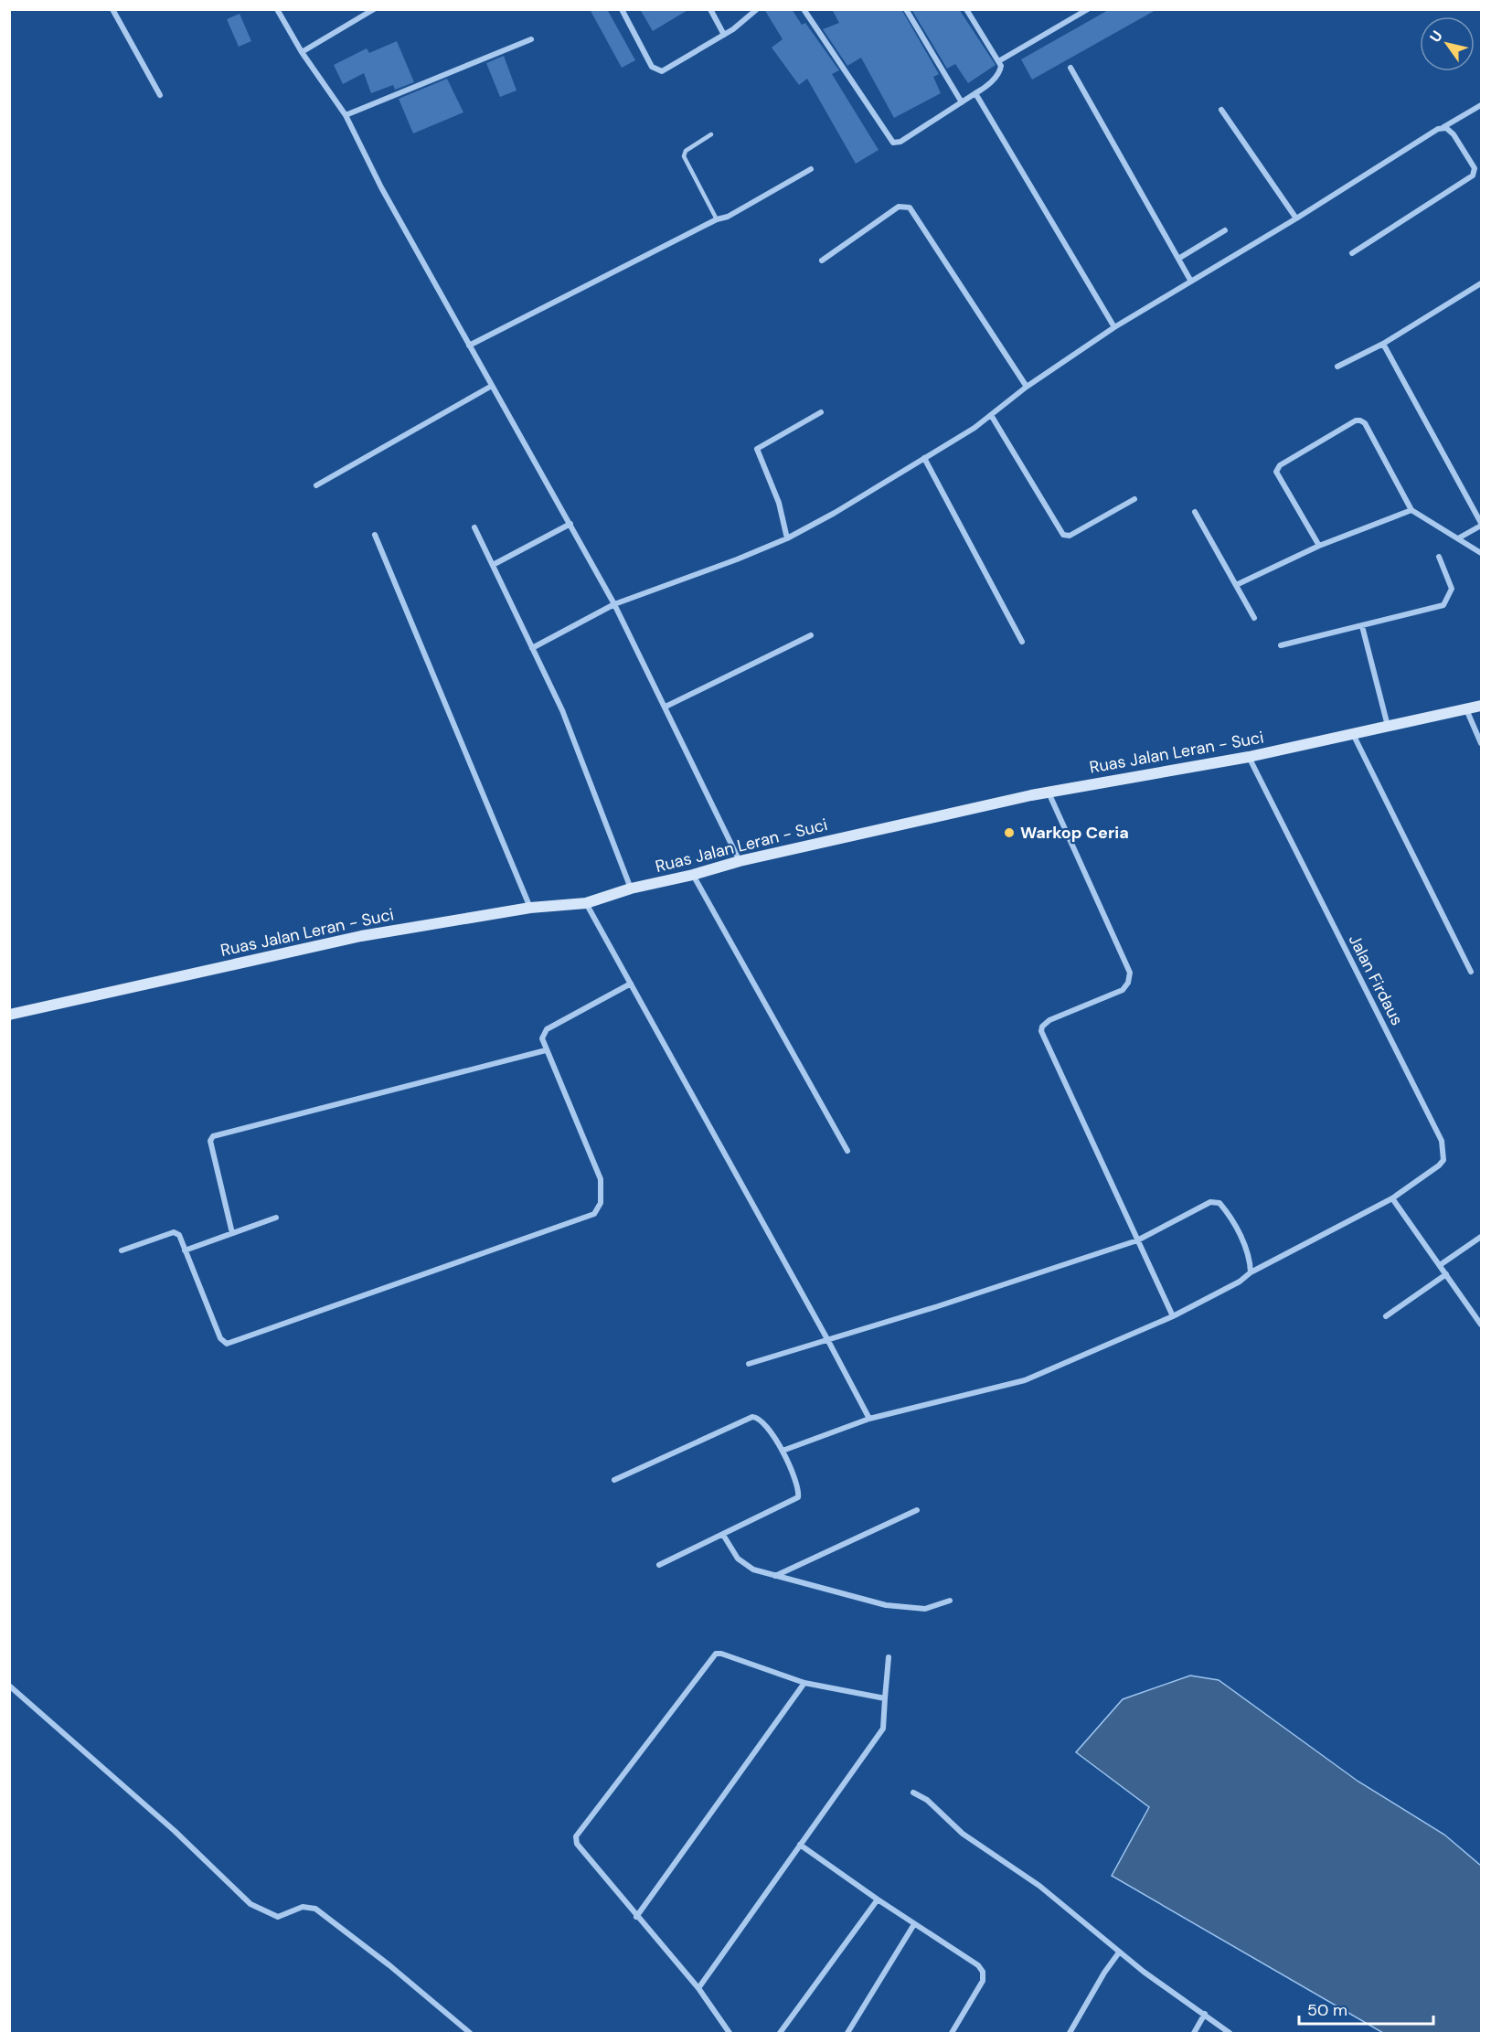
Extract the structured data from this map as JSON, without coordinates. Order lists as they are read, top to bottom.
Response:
{
  "streets": {
    "main road": ["Ruas Jalan Leran - Suci"],
    "street": ["Jalan Firdaus"]
  },
  "crossings": [
    ["Ruas Jalan Leran - Suci", "Jalan Firdaus"]
  ],
  "places": ["Warkop Ceria"],
  "scale_bar": "50 m",
  "north": "top left"
}
